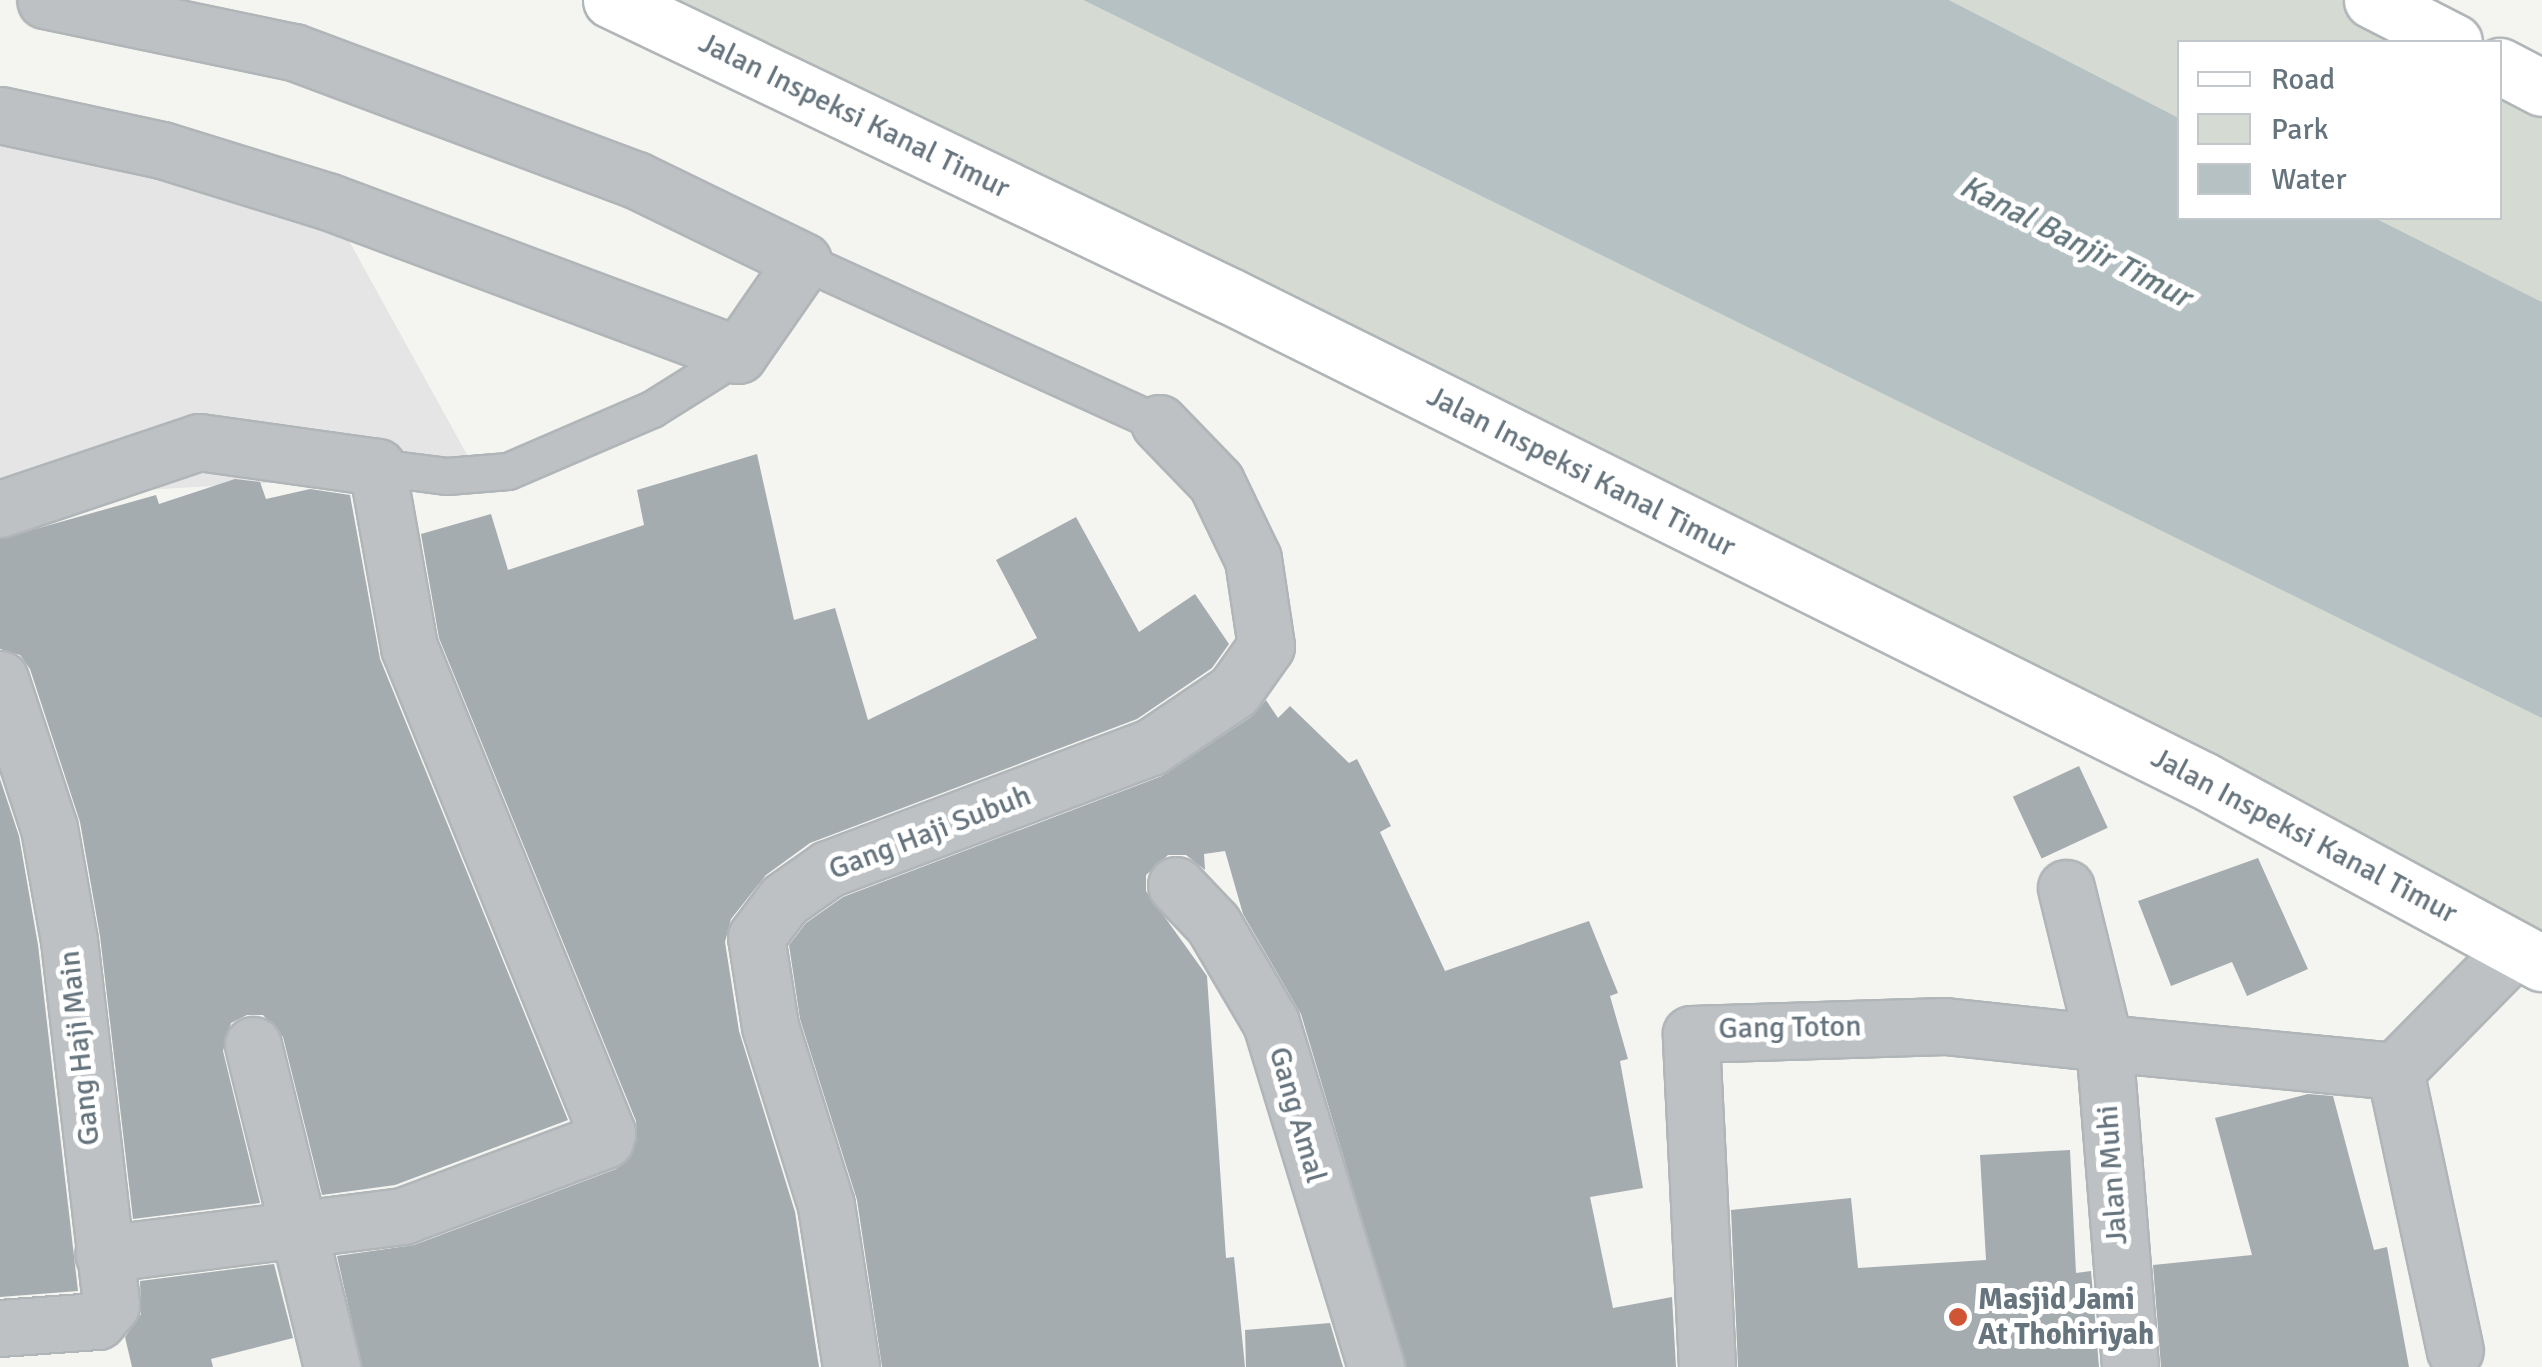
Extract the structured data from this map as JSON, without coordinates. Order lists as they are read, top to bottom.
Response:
{
  "streets": {
    "street": [
      "Jalan Inspeksi Kanal Timur",
      "Gang Haji Subuh",
      "Gang Toton",
      "Gang Haji Main",
      "Gang Amal",
      "Jalan Muhi"
    ]
  },
  "crossings": [
    ["Gang Toton", "Jalan Muhi"]
  ],
  "water": ["Kanal Banjir Timur"],
  "places": ["Masjid Jami At Thohiriyah"],
  "legend": ["Road", "Park", "Water"]
}
